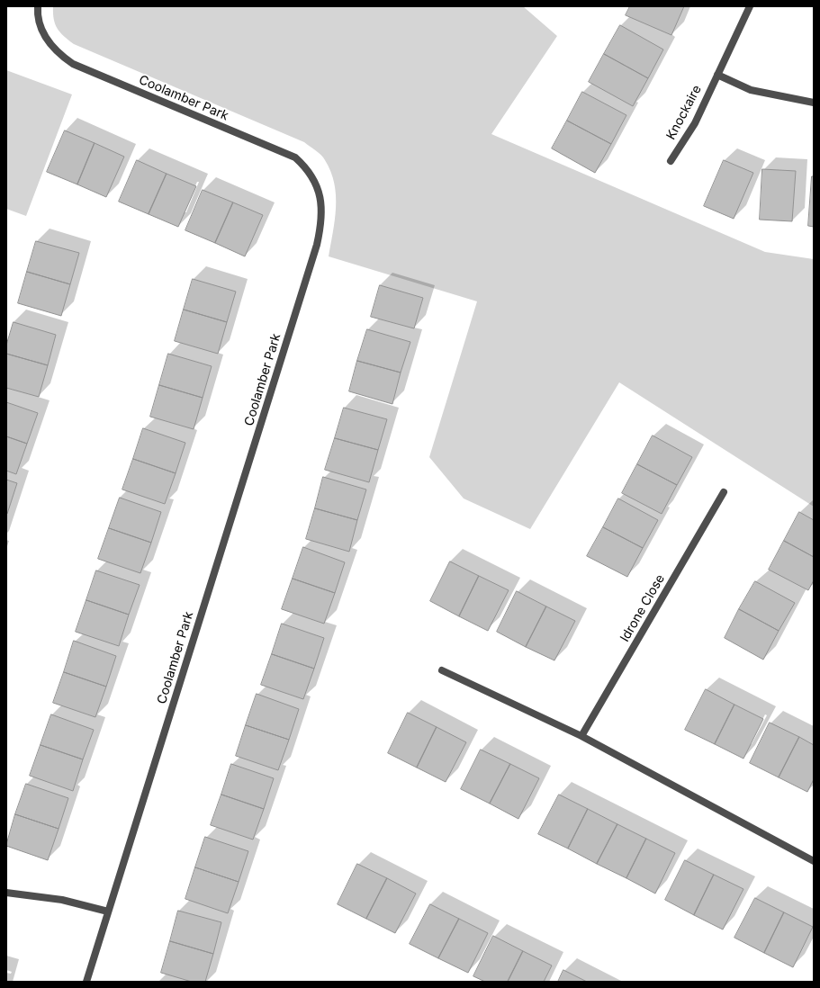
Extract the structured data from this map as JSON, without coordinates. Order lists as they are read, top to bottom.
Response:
{
  "streets": {
    "street": ["Coolamber Park", "Knockaire", "Idrone Close"]
  }
}
